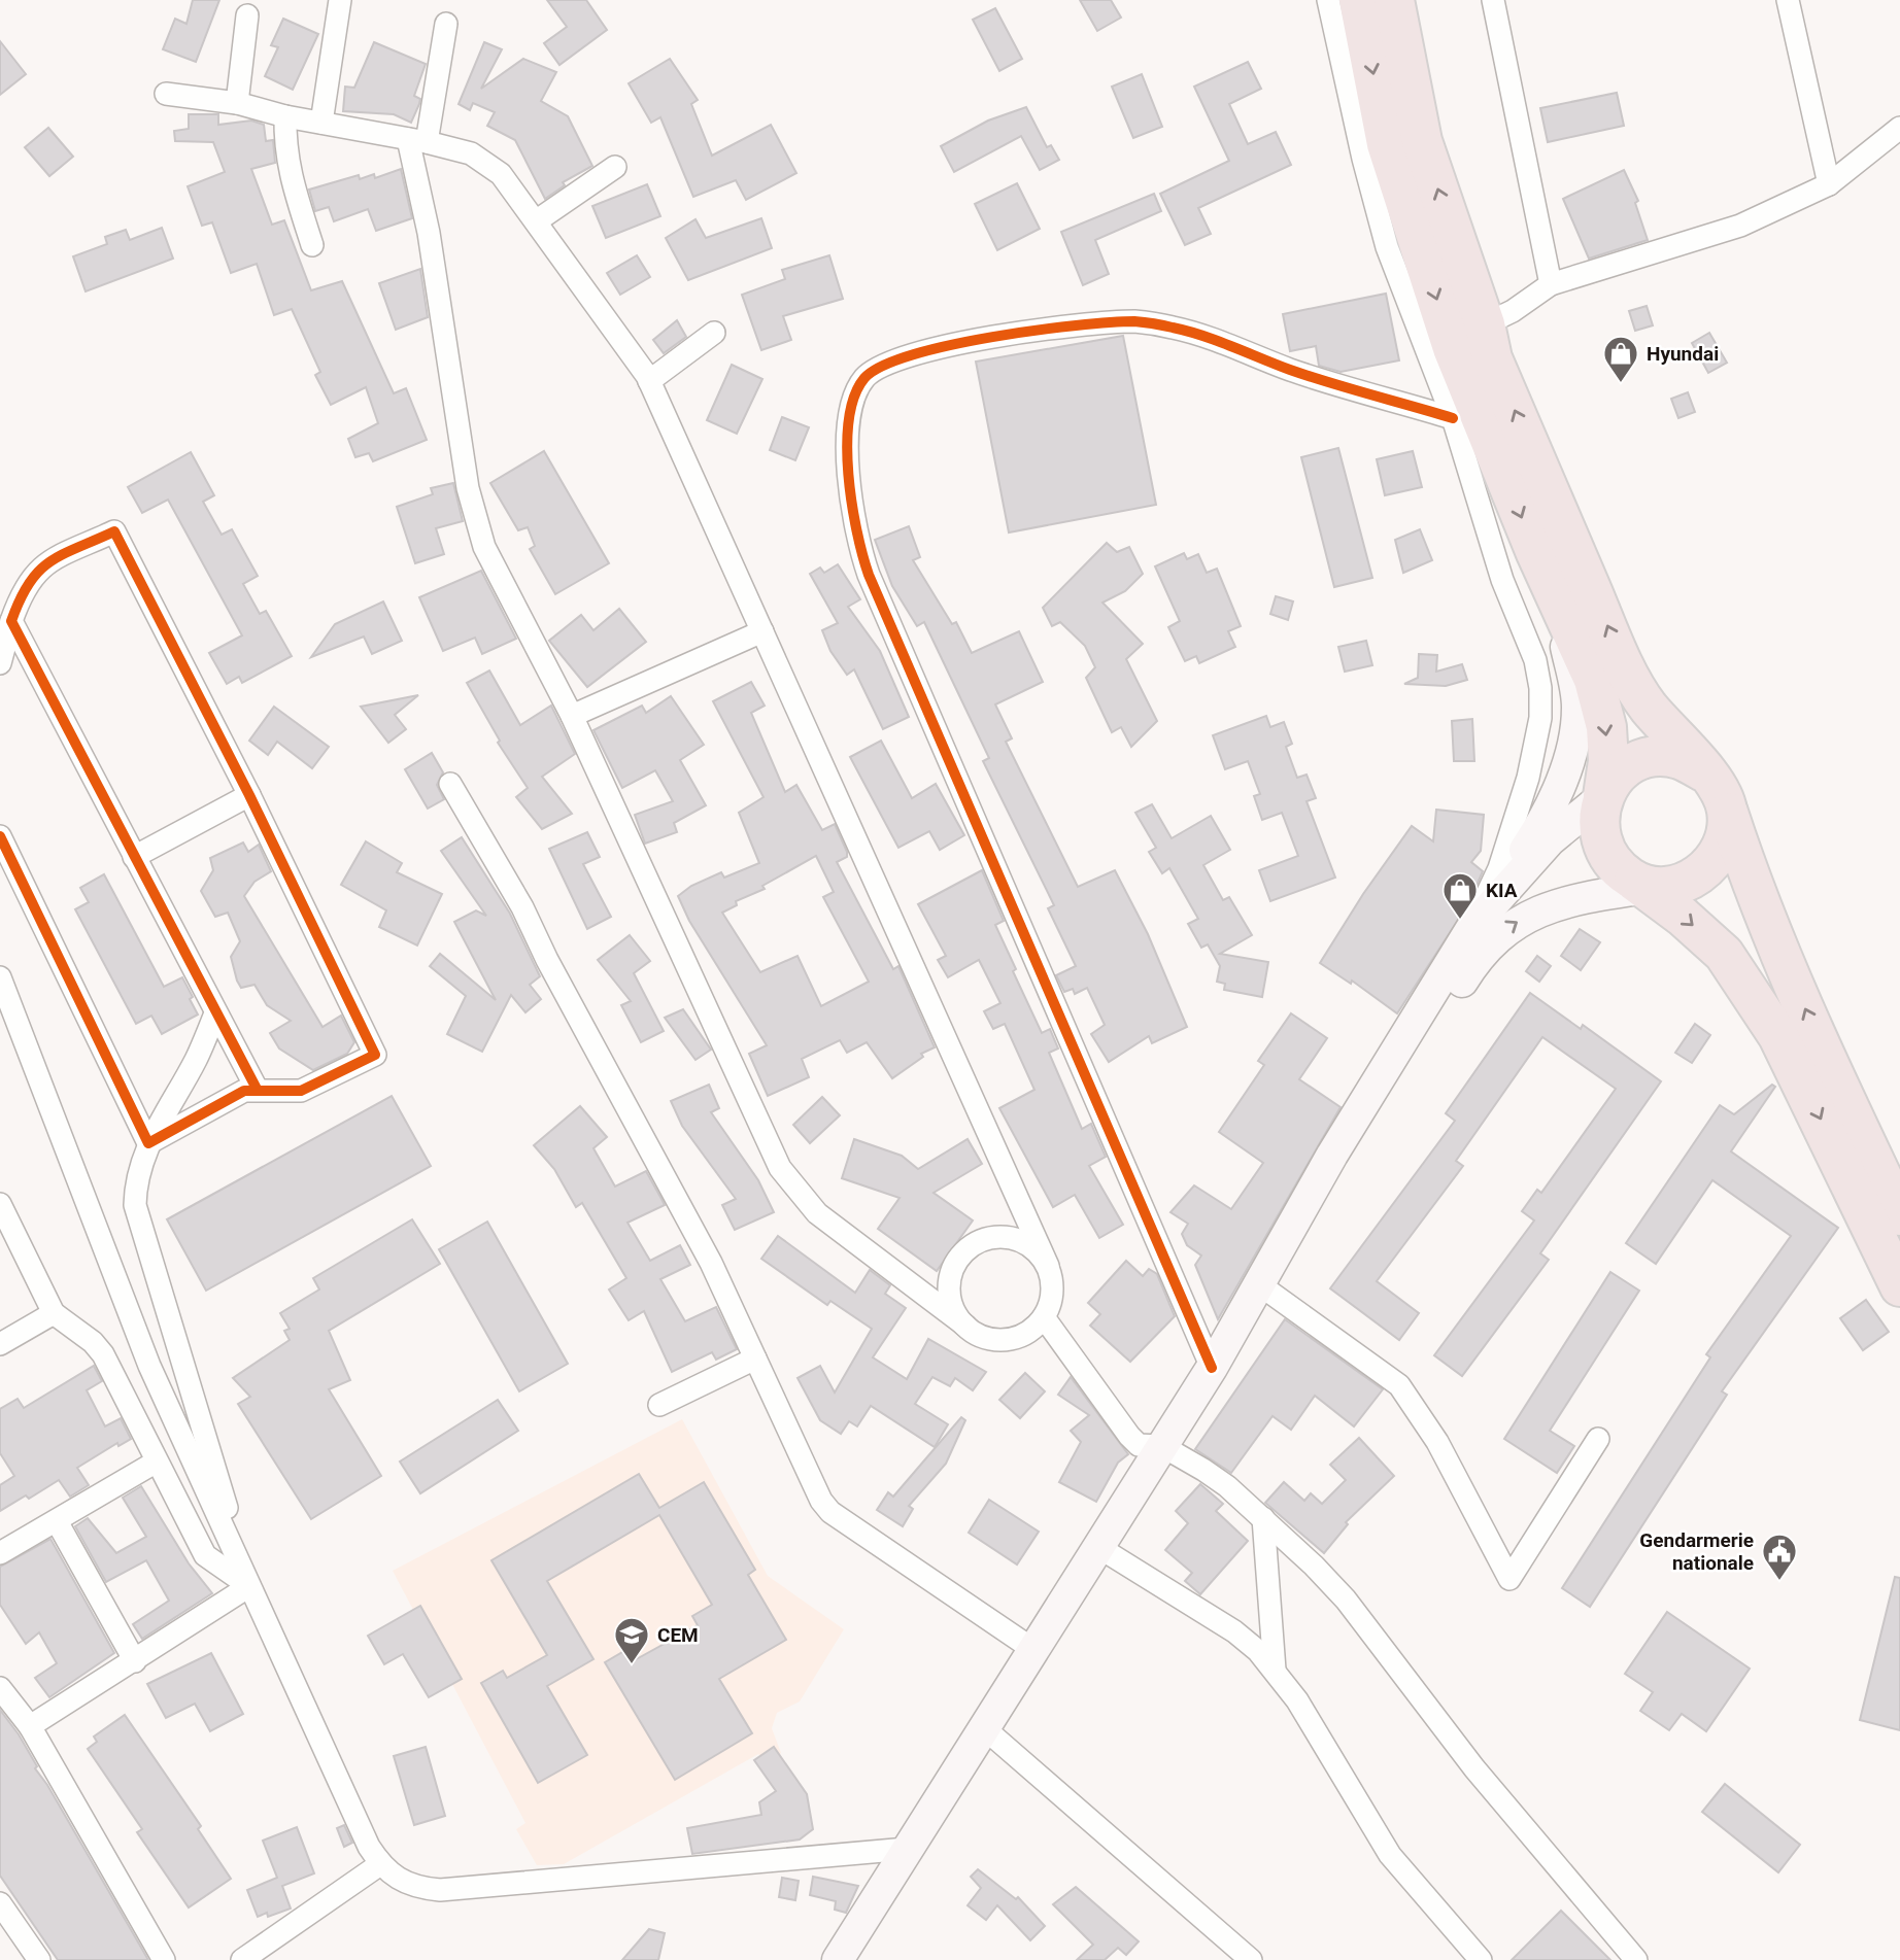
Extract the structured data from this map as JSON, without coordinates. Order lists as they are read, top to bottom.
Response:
{
  "places": {
    "shop": ["Hyundai", "KIA"],
    "public building": ["Gendarmerie nationale"],
    "school or university": ["CEM"]
  }
}
